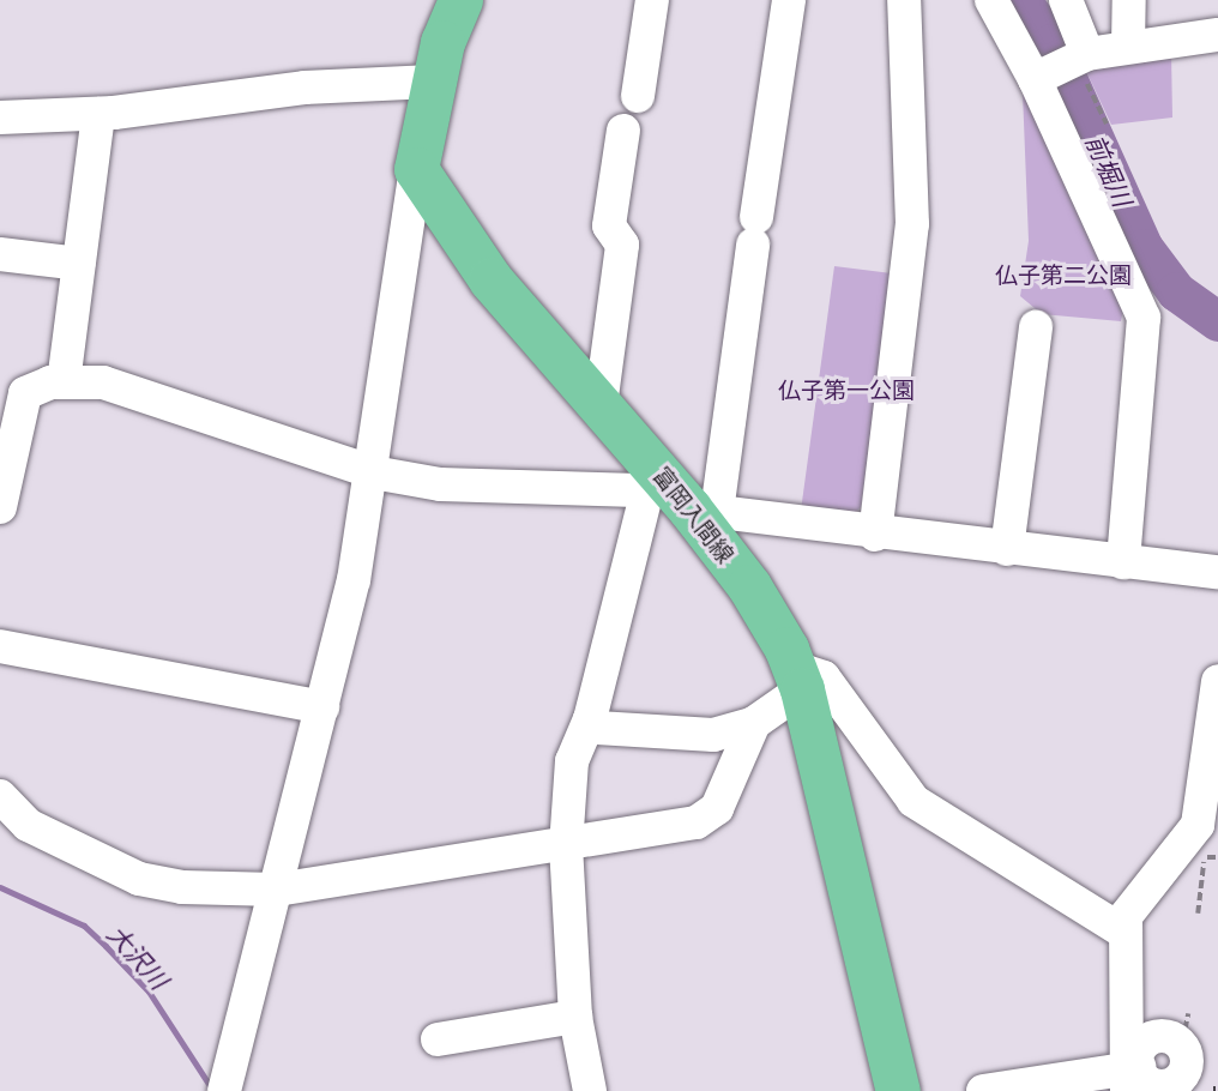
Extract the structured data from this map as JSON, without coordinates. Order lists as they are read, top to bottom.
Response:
{
  "streets": {
    "main road": ["富岡入間線"]
  },
  "water": ["前堀川", "大沢川"],
  "parks": ["仏子第二公園", "仏子第一公園"]
}
